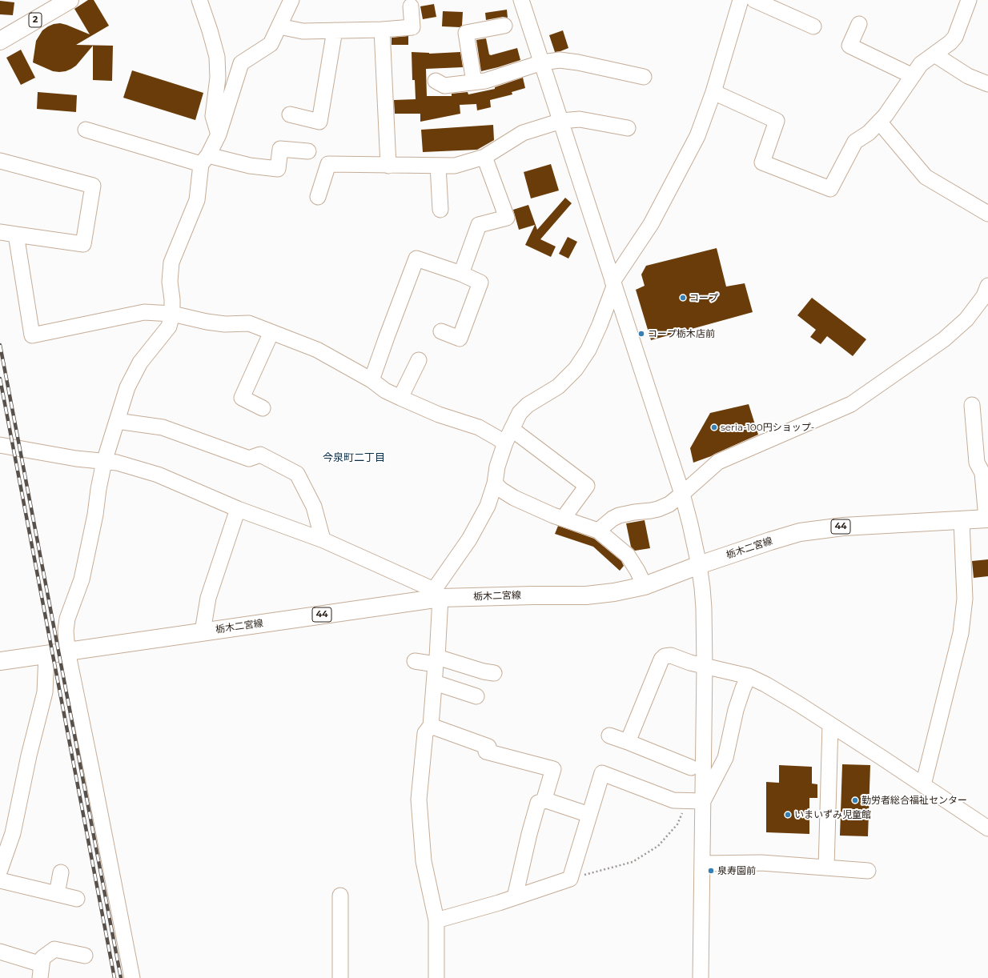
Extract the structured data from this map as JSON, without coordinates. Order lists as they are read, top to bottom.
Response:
{
  "streets": {
    "main road": ["2", "44", "栃木二宮線"]
  },
  "districts": ["今泉町二丁目"],
  "places": [
    "コープ",
    "コープ栃木店前",
    "seria-100円ショップ-",
    "勤労者総合福祉センター",
    "いまいずみ児童館",
    "泉寿園前"
  ]
}
